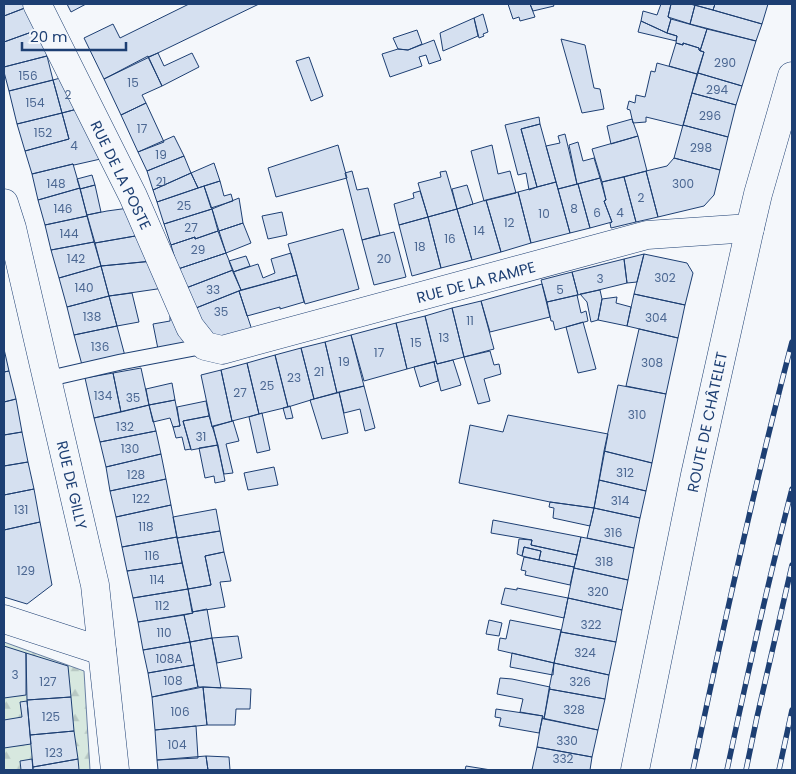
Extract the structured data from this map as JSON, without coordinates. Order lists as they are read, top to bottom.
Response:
{
  "streets": {
    "main road": [
      "RUE DE LA POSTE",
      "RUE DE LA RAMPE",
      "ROUTE DE CHÂTELET",
      "RUE DE GILLY"
    ]
  },
  "crossings": [
    ["RUE DE LA POSTE", "RUE DE LA RAMPE"],
    ["RUE DE LA RAMPE", "ROUTE DE CHÂTELET"]
  ],
  "house_numbers": [
    "290",
    "156",
    "15",
    "294",
    "2",
    "154",
    "296",
    "17",
    "152",
    "4",
    "298",
    "19",
    "21",
    "148",
    "300",
    "2",
    "25",
    "146",
    "8",
    "6",
    "4",
    "10",
    "12",
    "27",
    "14",
    "144",
    "16",
    "18",
    "29",
    "142",
    "20",
    "302",
    "3",
    "140",
    "33",
    "5",
    "35",
    "138",
    "304",
    "11",
    "13",
    "15",
    "136",
    "17",
    "19",
    "308",
    "21",
    "23",
    "25",
    "27",
    "134",
    "35",
    "310",
    "132",
    "31",
    "130",
    "312",
    "128",
    "122",
    "314",
    "131",
    "118",
    "316",
    "116",
    "318",
    "129",
    "114",
    "320",
    "112",
    "322",
    "110",
    "324",
    "108A",
    "3",
    "108",
    "127",
    "326",
    "328",
    "106",
    "125",
    "330",
    "104",
    "123",
    "332"
  ],
  "scale_bar": "20 m"
}
